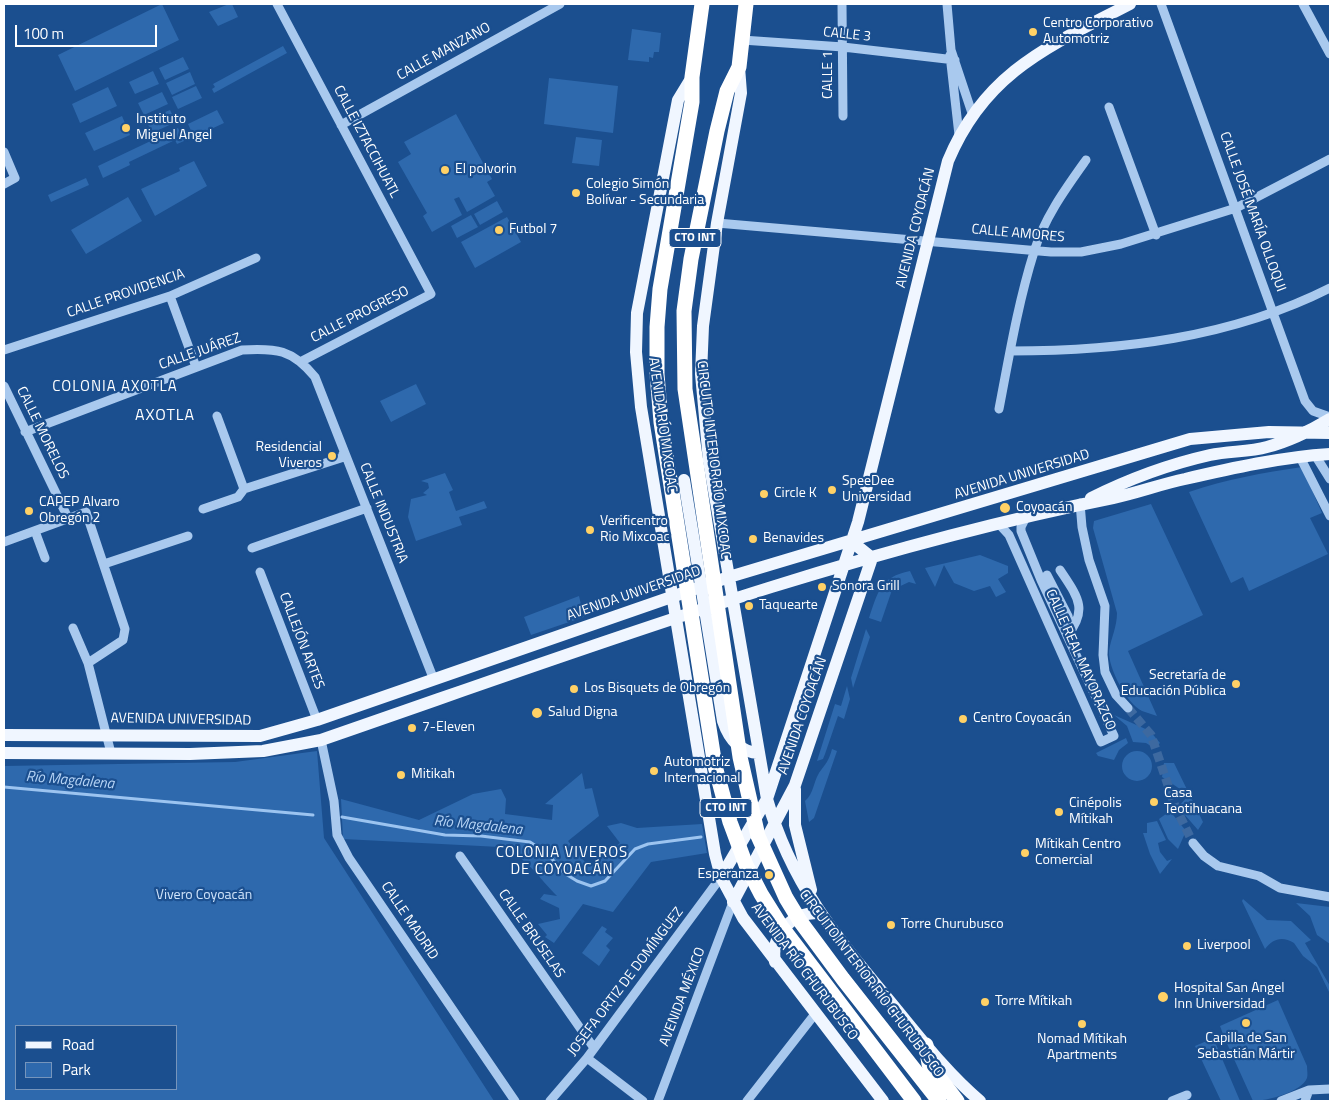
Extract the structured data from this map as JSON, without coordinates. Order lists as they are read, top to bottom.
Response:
{
  "streets": {
    "highway": [
      "CTO INT",
      "AVENIDA RÍO MIXCOAC",
      "CIRCUITO INTERIOR RÍO MIXCOAC",
      "CIRCUITO INTERIOR RÍO CHURUBUSCO"
    ],
    "main road": ["AVENIDA COYOACÁN", "AVENIDA UNIVERSIDAD", "AVENIDA RÍO CHURUBUSCO"],
    "street": [
      "CALLE 3",
      "CALLE MANZANO",
      "CALLE 1",
      "CALLE IZTACCIHUATL",
      "CALLE JOSÉ MARÍA OLLOQUI",
      "CALLE AMORES",
      "CALLE PROVIDENCIA",
      "CALLE PROGRESO",
      "CALLE JUÁREZ",
      "CALLE MORELOS",
      "CALLE INDUSTRIA",
      "CALLEJÓN ARTES",
      "CALLE REAL MAYORAZGO",
      "CALLE MADRID",
      "CALLE BRUSELAS",
      "JOSEFA ORTIZ DE DOMÍNGUEZ",
      "AVENIDA MÉXICO"
    ]
  },
  "crossings": [
    ["CALLE 3", "CALLE 1"],
    ["CALLE 3", "CTO INT"],
    ["CALLE MANZANO", "CALLE IZTACCIHUATL"],
    ["CALLE IZTACCIHUATL", "CALLE PROGRESO"],
    ["CALLE JOSÉ MARÍA OLLOQUI", "CALLE AMORES"],
    ["AVENIDA COYOACÁN", "CALLE AMORES"],
    ["AVENIDA COYOACÁN", "CTO INT"],
    ["AVENIDA COYOACÁN", "AVENIDA UNIVERSIDAD"],
    ["AVENIDA COYOACÁN", "AVENIDA RÍO CHURUBUSCO"],
    ["AVENIDA COYOACÁN", "JOSEFA ORTIZ DE DOMÍNGUEZ"],
    ["AVENIDA COYOACÁN", "AVENIDA MÉXICO"],
    ["CALLE AMORES", "CTO INT"],
    ["CTO INT", "AVENIDA RÍO MIXCOAC"],
    ["CTO INT", "CIRCUITO INTERIOR RÍO MIXCOAC"],
    ["CTO INT", "AVENIDA UNIVERSIDAD"],
    ["CALLE PROGRESO", "CALLE JUÁREZ"],
    ["CALLE PROGRESO", "CALLE INDUSTRIA"],
    ["CALLE JUÁREZ", "CALLE MORELOS"],
    ["CALLE JUÁREZ", "CALLE INDUSTRIA"],
    ["AVENIDA RÍO MIXCOAC", "AVENIDA UNIVERSIDAD"],
    ["AVENIDA RÍO MIXCOAC", "AVENIDA RÍO CHURUBUSCO"],
    ["CIRCUITO INTERIOR RÍO MIXCOAC", "AVENIDA UNIVERSIDAD"],
    ["CIRCUITO INTERIOR RÍO MIXCOAC", "CIRCUITO INTERIOR RÍO CHURUBUSCO"],
    ["AVENIDA UNIVERSIDAD", "CALLE INDUSTRIA"],
    ["AVENIDA UNIVERSIDAD", "CALLEJÓN ARTES"],
    ["AVENIDA UNIVERSIDAD", "CIRCUITO INTERIOR RÍO CHURUBUSCO"],
    ["CALLE BRUSELAS", "JOSEFA ORTIZ DE DOMÍNGUEZ"],
    ["AVENIDA RÍO CHURUBUSCO", "JOSEFA ORTIZ DE DOMÍNGUEZ"],
    ["AVENIDA RÍO CHURUBUSCO", "AVENIDA MÉXICO"]
  ],
  "districts": ["COLONIA AXOTLA", "AXOTLA", "COLONIA VIVEROS DE COYOACÁN"],
  "water": ["Río Magdalena"],
  "parks": ["Vivero Coyoacán"],
  "places": [
    "Centro Corporativo Automotriz",
    "Instituto Miguel Angel",
    "El polvorin",
    "Colegio Simón Bolívar - Secundaria",
    "Futbol 7",
    "Residencial Viveros",
    "SpeeDee Universidad",
    "Circle K",
    "Coyoacán",
    "CAPEP Alvaro Obregón 2",
    "Verificentro Rio Mixcoac",
    "Benavides",
    "Sonora Grill",
    "Taquearte",
    "Secretaría de Educación Pública",
    "Los Bisquets de Obregón",
    "Salud Digna",
    "Centro Coyoacán",
    "7-Eleven",
    "Automotriz Internacional",
    "Mitikah",
    "Casa Teotihuacana",
    "Cinépolis Mítikah",
    "Mítikah Centro Comercial",
    "Esperanza",
    "Torre Churubusco",
    "Liverpool",
    "Hospital San Angel Inn Universidad",
    "Torre Mítikah",
    "Capilla de San Sebastián Mártir",
    "Nomad Mítikah Apartments"
  ],
  "legend": ["Road", "Park"],
  "scale_bar": "100 m"
}
